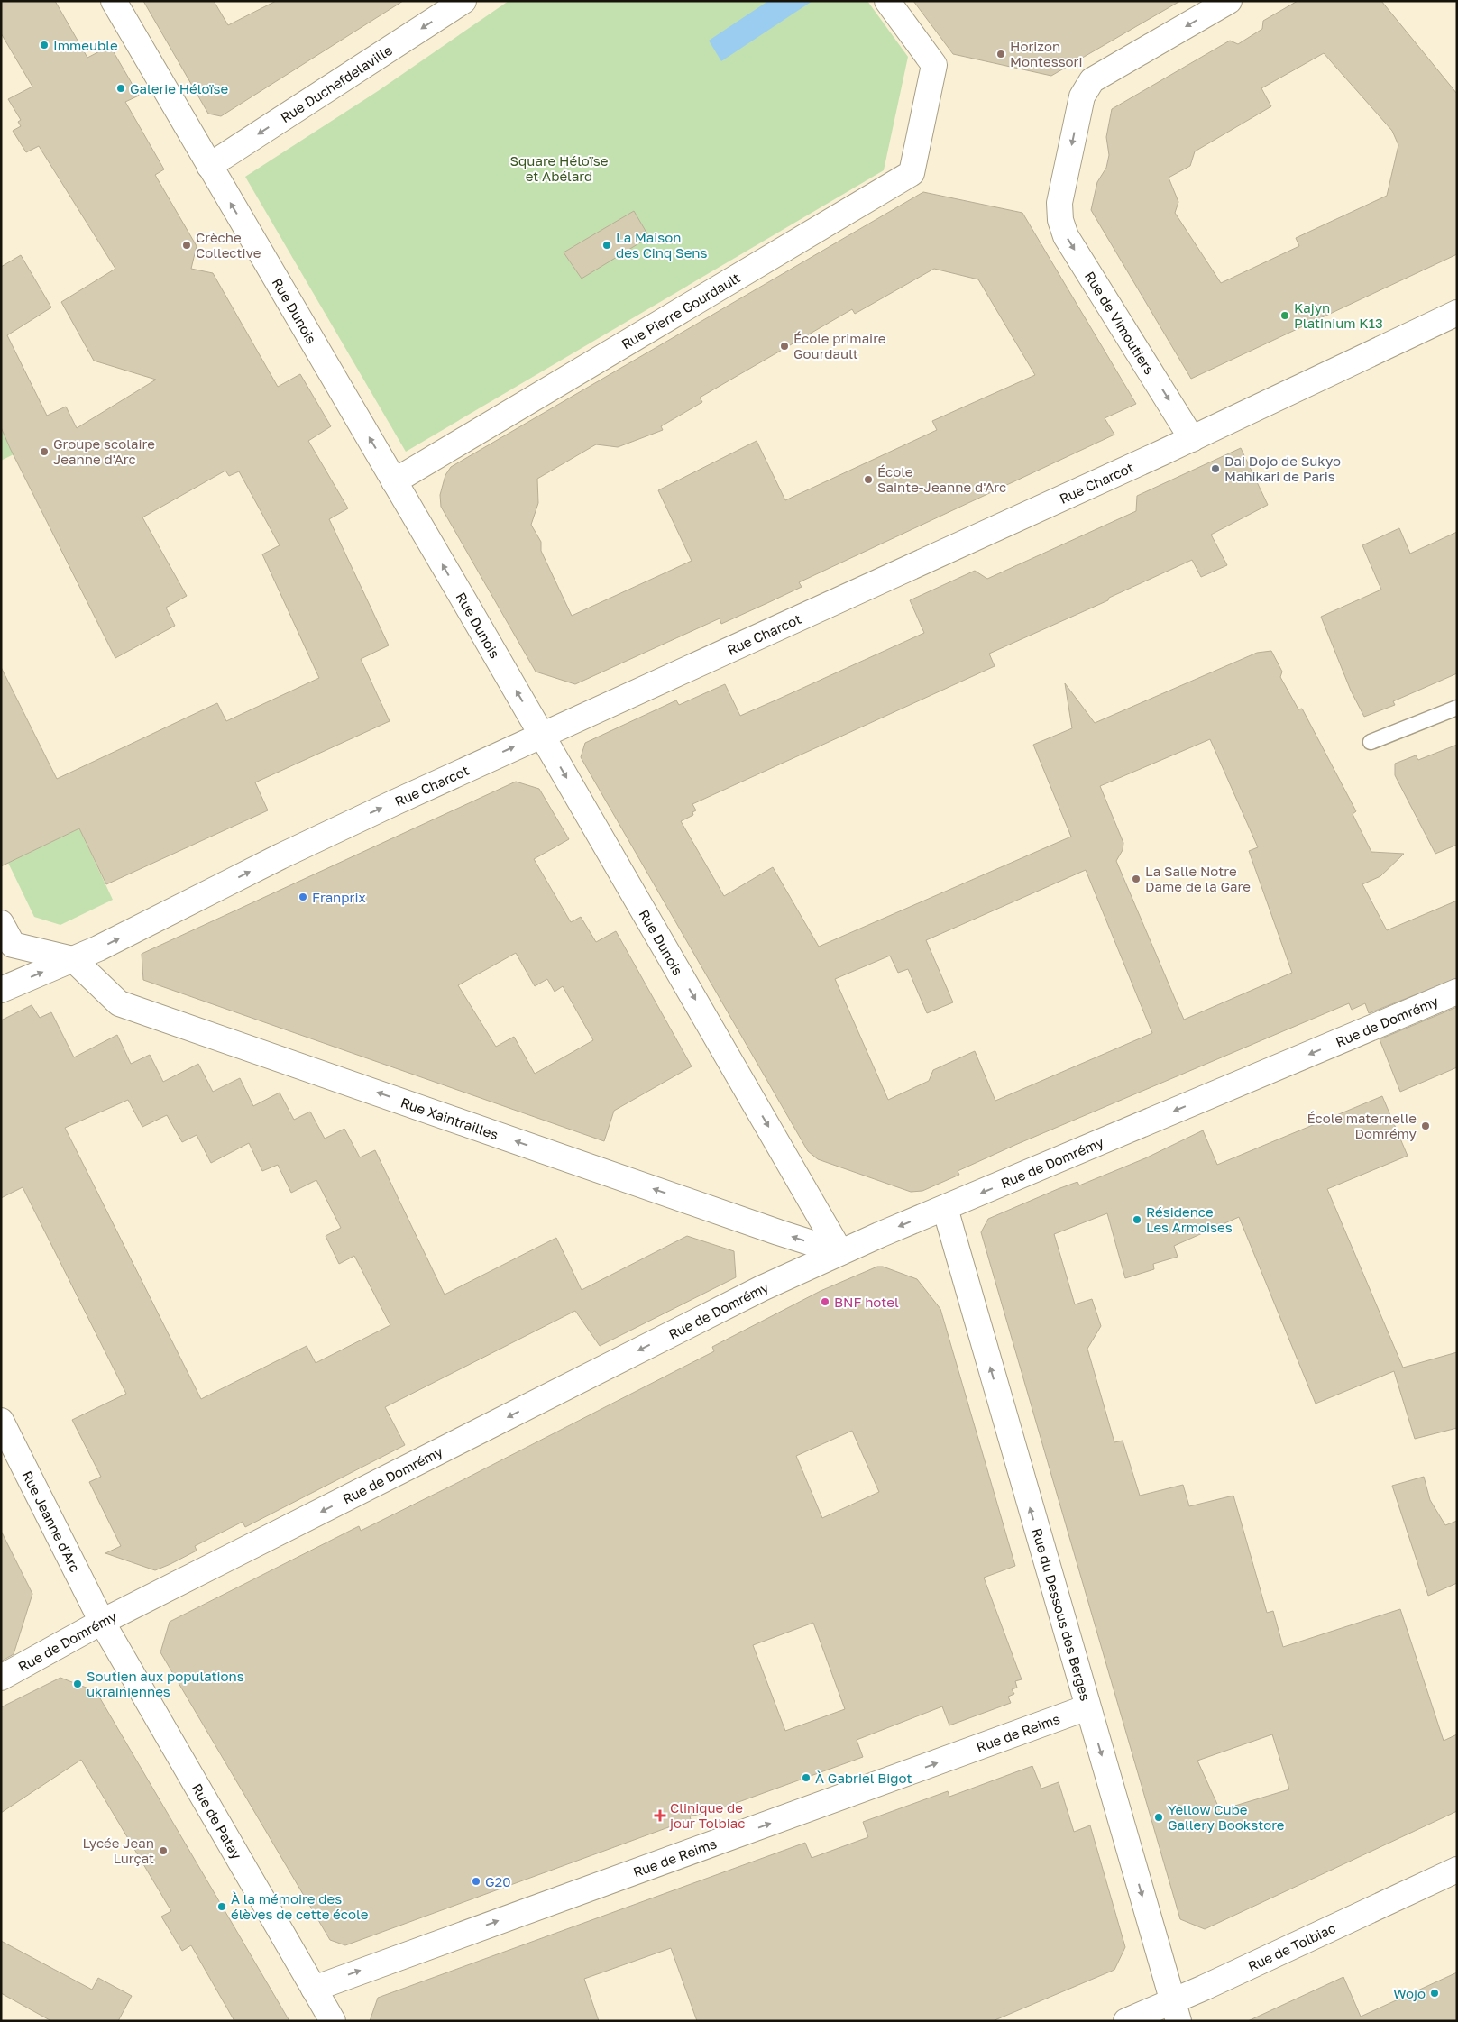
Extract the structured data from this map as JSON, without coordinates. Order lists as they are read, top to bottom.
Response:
{
  "streets": {
    "street": [
      "Rue Duchefdelaville",
      "Rue Dunois",
      "Rue Pierre Gourdault",
      "Rue de Vimoutiers",
      "Rue Charcot",
      "Rue de Domrémy",
      "Rue Xaintrailles",
      "Rue Jeanne d'Arc",
      "Rue du Dessous des Berges",
      "Rue de Reims",
      "Rue de Patay",
      "Rue de Tolbiac"
    ]
  },
  "crossings": [
    ["Rue Duchefdelaville", "Rue Dunois"],
    ["Rue Dunois", "Rue Pierre Gourdault"],
    ["Rue Dunois", "Rue Charcot"],
    ["Rue Dunois", "Rue de Domrémy"],
    ["Rue Dunois", "Rue Xaintrailles"],
    ["Rue de Vimoutiers", "Rue Charcot"],
    ["Rue Charcot", "Rue Xaintrailles"],
    ["Rue de Domrémy", "Rue Xaintrailles"],
    ["Rue de Domrémy", "Rue Jeanne d'Arc"],
    ["Rue de Domrémy", "Rue du Dessous des Berges"],
    ["Rue de Domrémy", "Rue de Patay"],
    ["Rue Jeanne d'Arc", "Rue de Patay"],
    ["Rue du Dessous des Berges", "Rue de Reims"],
    ["Rue du Dessous des Berges", "Rue de Tolbiac"],
    ["Rue de Reims", "Rue de Patay"]
  ],
  "one_way": [
    "Rue Duchefdelaville",
    "Rue Charcot",
    "Rue de Domrémy",
    "Rue Xaintrailles",
    "Rue de Reims"
  ],
  "parks": ["Square Héloïse et Abélard"],
  "places": {
    "other": [
      "Immeuble",
      "Horizon Montessori",
      "Galerie Héloïse",
      "Crèche Collective",
      "La Maison des Cinq Sens",
      "Kajyn Platinium K13",
      "École primaire Gourdault",
      "Groupe scolaire Jeanne d'Arc",
      "Dai Dojo de Sukyo Mahikari de Paris",
      "École Sainte-Jeanne d'Arc",
      "La Salle Notre Dame de la Gare",
      "Franprix",
      "École maternelle Domrémy",
      "Résidence Les Armoises",
      "BNF hotel",
      "Soutien aux populations ukrainiennes",
      "À Gabriel Bigot",
      "Yellow Cube Gallery Bookstore",
      "Lycée Jean Lurçat",
      "G20",
      "À la mémoire des élèves de cette école",
      "Wojo"
    ],
    "health": ["Clinique de jour Tolbiac"]
  }
}
